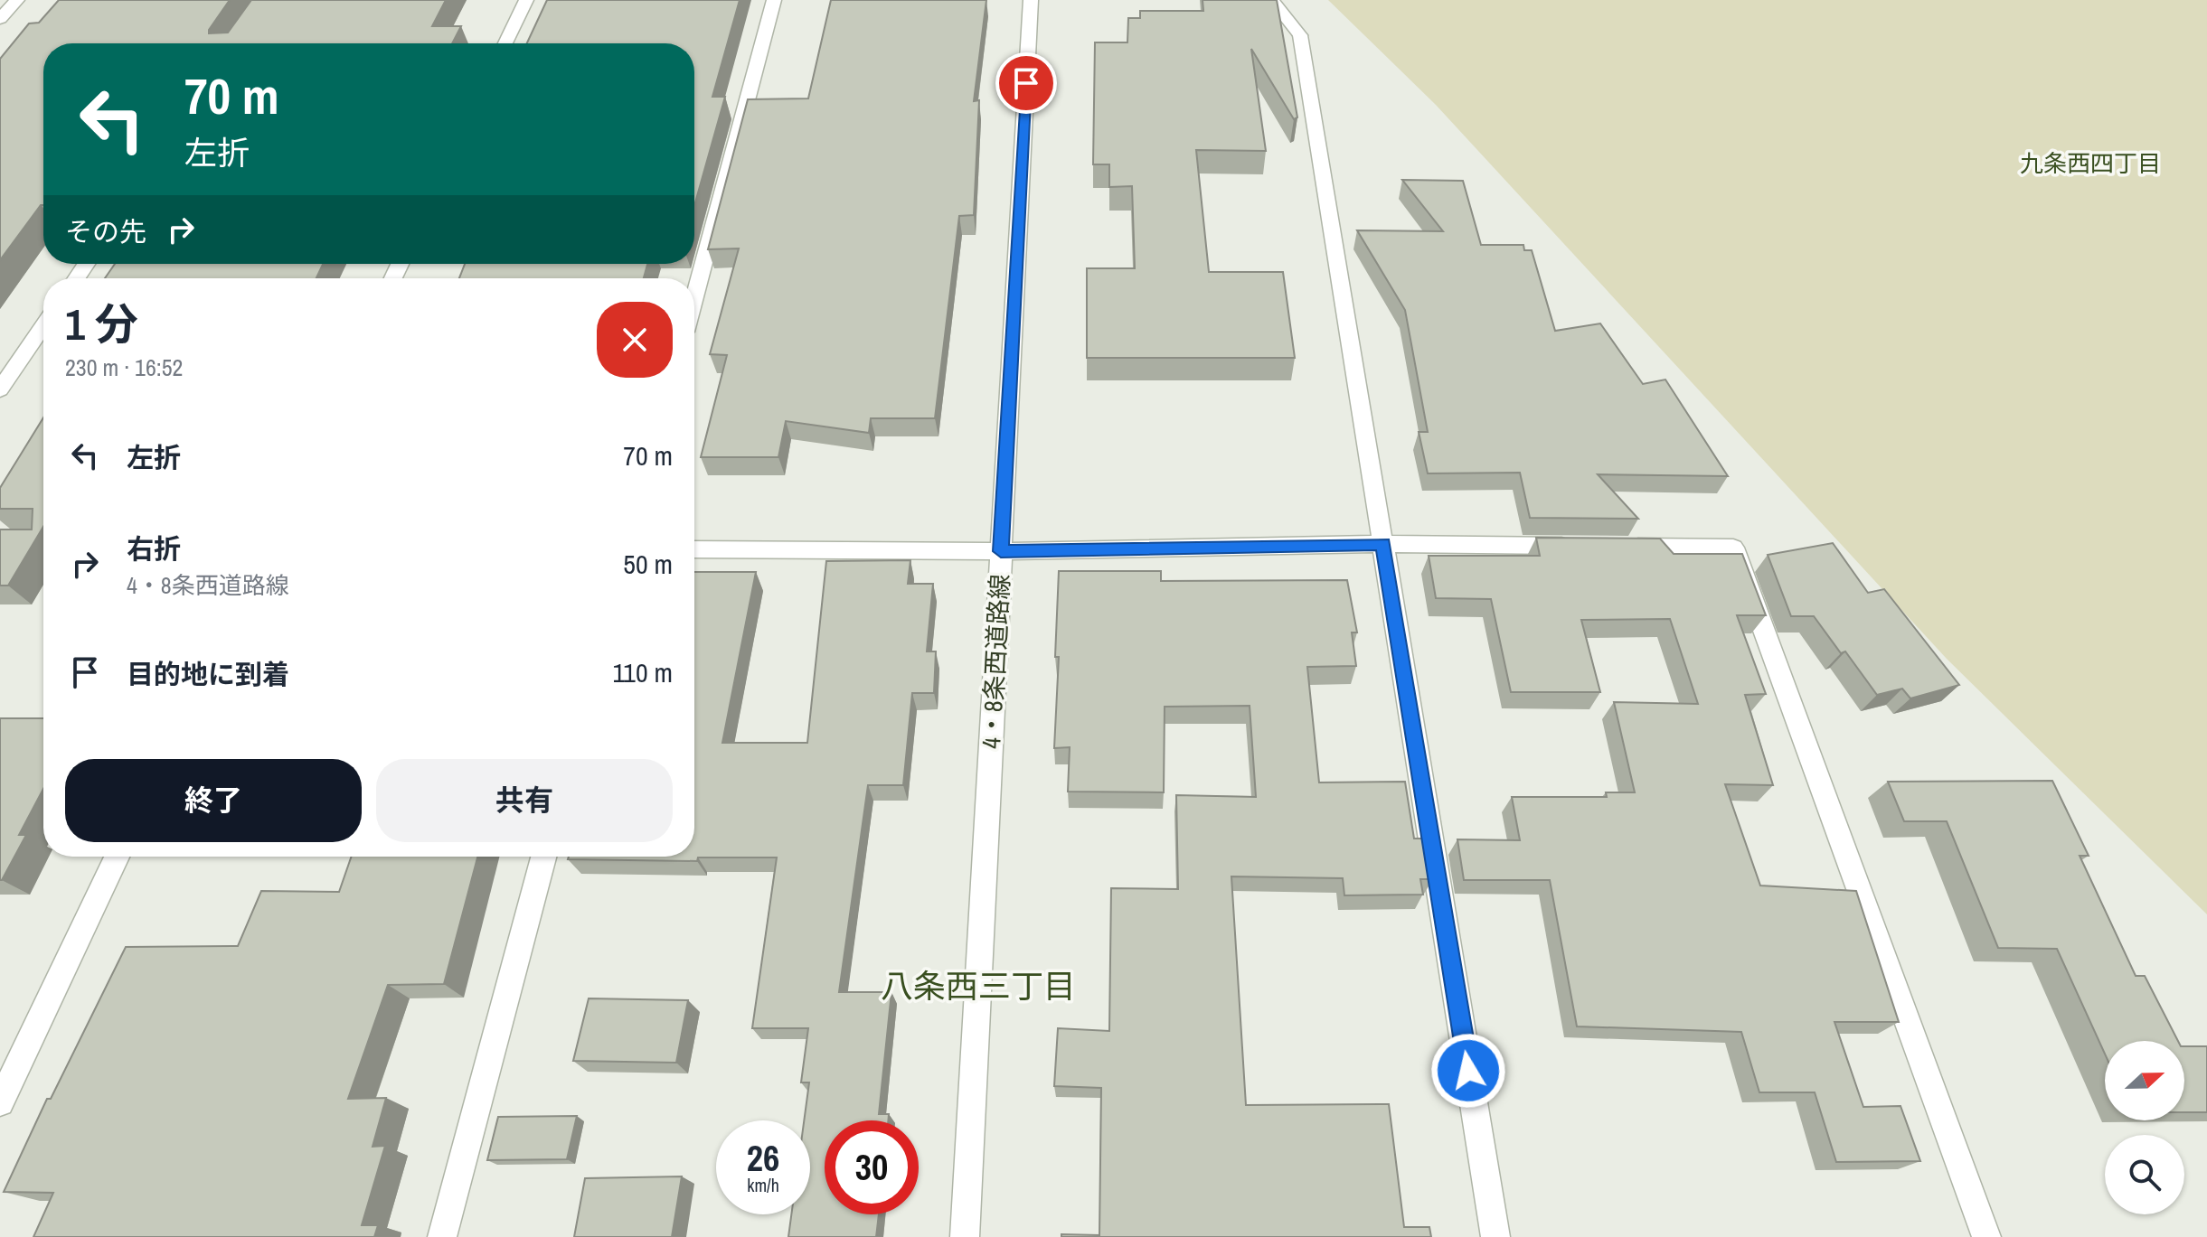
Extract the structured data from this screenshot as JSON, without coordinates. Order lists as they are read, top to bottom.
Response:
{
  "streets": {
    "street": ["4・8条西道路線"]
  },
  "districts": ["九条西四丁目", "八条西三丁目"],
  "north": "right",
  "page": {
    "turn": ["70 m", "左折"],
    "then": "その先",
    "heading": ["1 分", "230 m · 16:52"],
    "list": [
      {
        "name": "左折",
        "value": "70 m"
      },
      {
        "name": "右折",
        "note": "4・8条西道路線",
        "value": "50 m"
      },
      {
        "name": "目的地に到着",
        "value": "110 m"
      }
    ],
    "buttons": ["終了", "共有"],
    "speed": "26 km/h",
    "limit": "30"
  }
}
